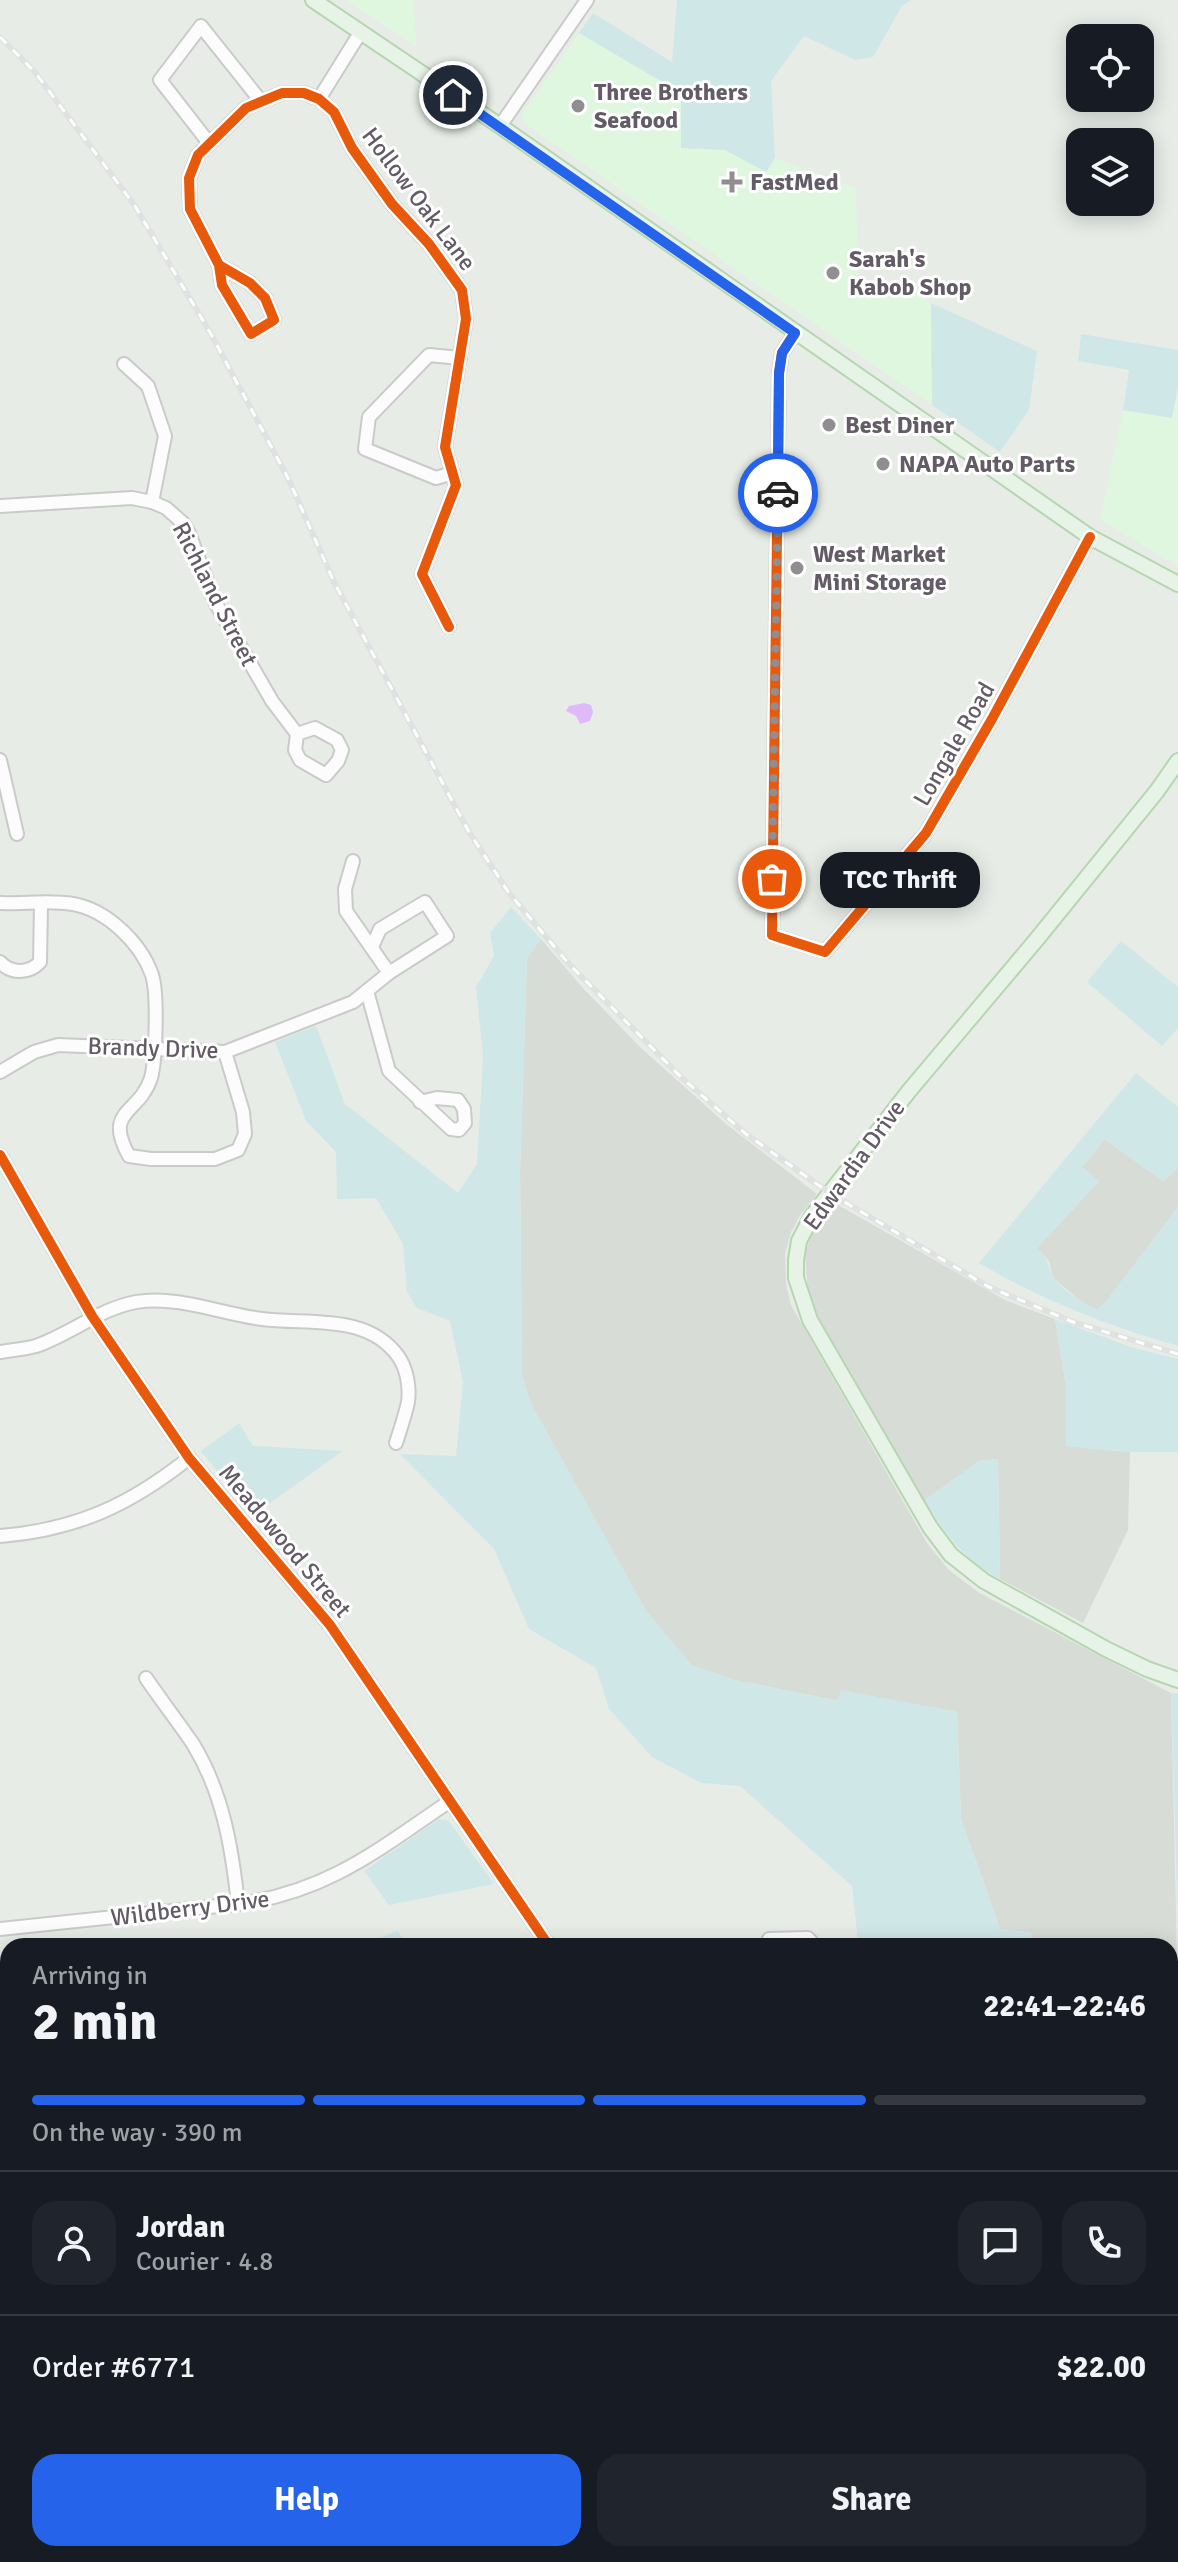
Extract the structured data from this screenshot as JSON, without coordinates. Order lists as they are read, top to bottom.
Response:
{
  "streets": {
    "main road": ["Edwardia Drive"],
    "street": [
      "Hollow Oak Lane",
      "Richland Street",
      "Longale Road",
      "Brandy Drive",
      "Meadowood Street",
      "Wildberry Drive"
    ]
  },
  "crossings": [
    ["Meadowood Street", "Wildberry Drive"]
  ],
  "places": {
    "other": [
      "Three Brothers Seafood",
      "Sarah's Kabob Shop",
      "Best Diner",
      "NAPA Auto Parts",
      "West Market Mini Storage",
      "TCC Thrift"
    ],
    "health": ["FastMed"]
  },
  "page": {
    "bubble": "TCC Thrift",
    "heading": ["2 min", "Arriving in", "22:41–22:46"],
    "panel": [
      "Jordan",
      "Courier · 4.8",
      "Order #6771",
      "$22.00"
    ],
    "bar": "On the way · 390 m",
    "buttons": ["Help", "Share"]
  }
}
